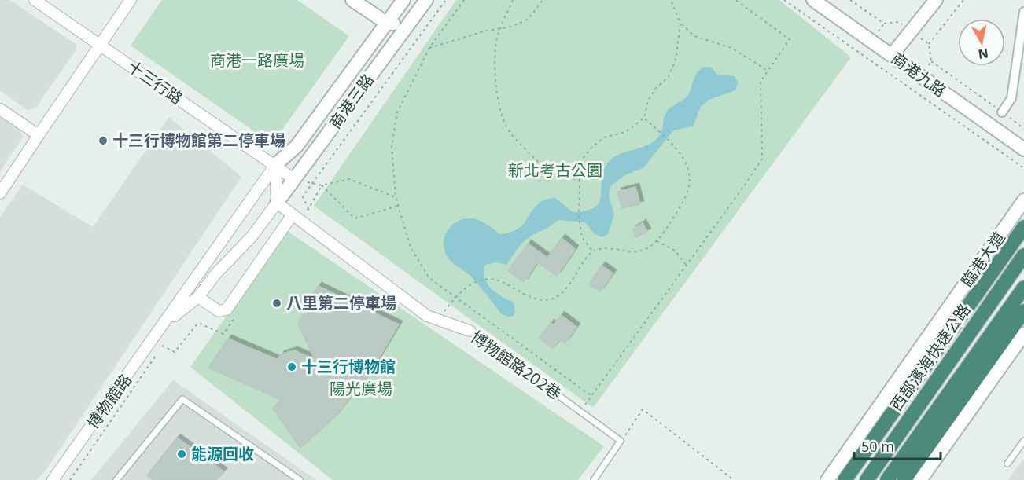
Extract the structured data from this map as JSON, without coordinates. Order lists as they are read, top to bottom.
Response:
{
  "streets": {
    "highway": ["西部濱海快速公路"],
    "street": [
      "商港九路",
      "十三行路",
      "商港三路",
      "臨港大道",
      "博物館路202巷",
      "博物館路"
    ]
  },
  "crossings": [
    ["十三行路", "商港三路"],
    ["十三行路", "博物館路"],
    ["商港三路", "博物館路202巷"],
    ["商港三路", "博物館路"],
    ["博物館路202巷", "博物館路"]
  ],
  "parks": ["商港一路廣場", "新北考古公園", "陽光廣場"],
  "places": [
    "十三行博物館第二停車場",
    "八里第二停車場",
    "十三行博物館",
    "能源回收"
  ],
  "scale_bar": "50 m",
  "north": "bottom"
}
